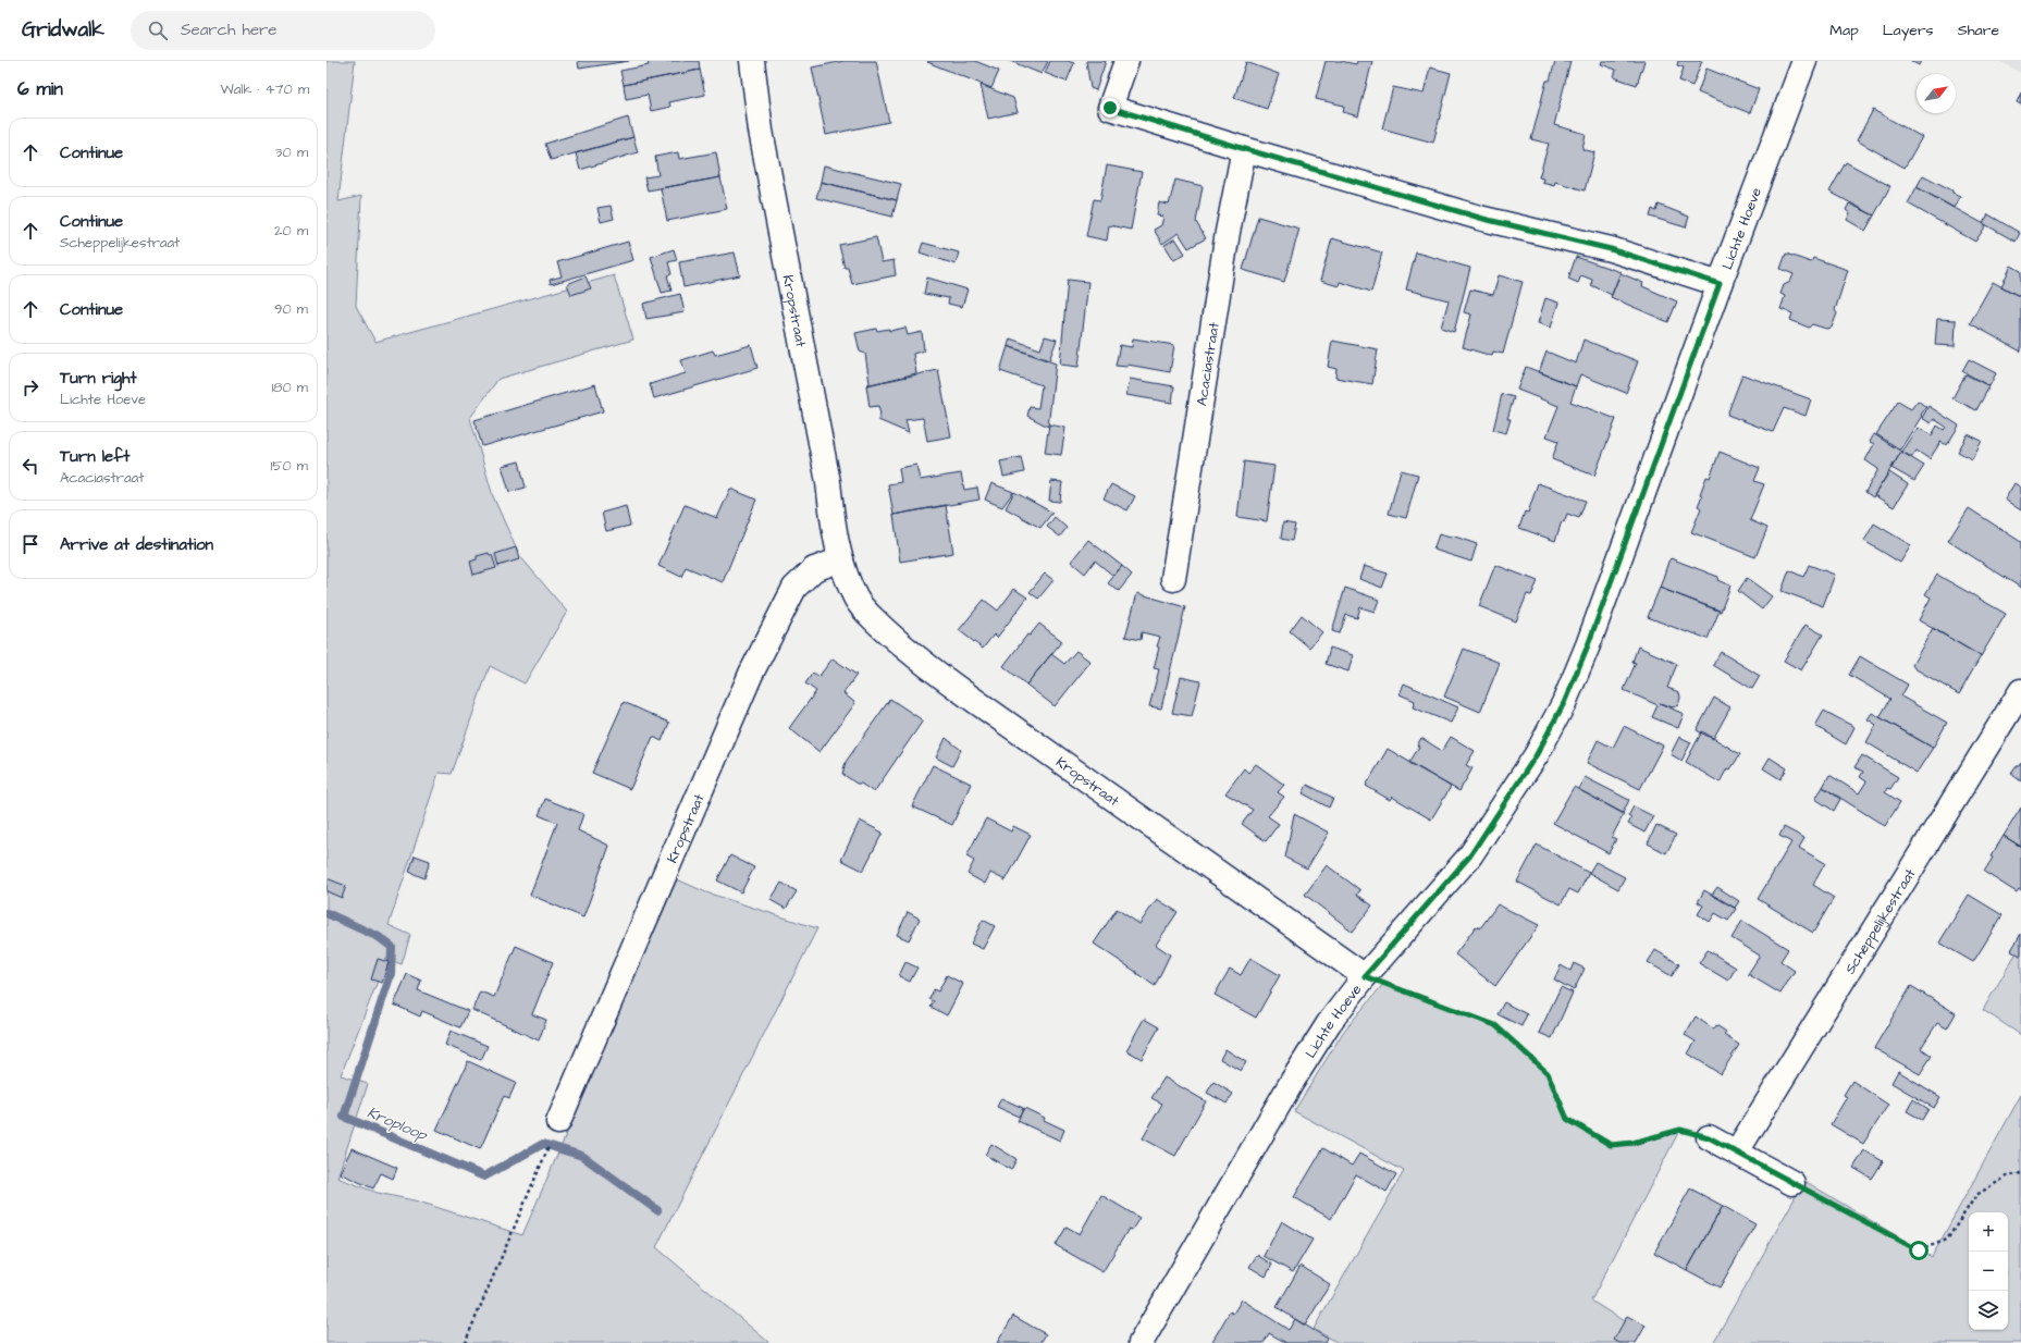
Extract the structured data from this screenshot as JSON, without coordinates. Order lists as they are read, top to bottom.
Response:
{
  "streets": {
    "street": [
      "Lichte Hoeve",
      "Kropstraat",
      "Acaciastraat",
      "Scheppelijkestraat"
    ]
  },
  "crossings": [
    ["Lichte Hoeve", "Kropstraat"]
  ],
  "water": ["Kroploop"],
  "north": "top right",
  "page": {
    "header": "Gridwalk",
    "search": "Search here",
    "nav": ["Map", "Layers", "Share"],
    "heading": ["6 min", "Walk · 470 m"],
    "list": [
      ["Continue", "30 m"],
      ["Continue", "Scheppelijkestraat", "20 m"],
      ["Continue", "90 m"],
      ["Turn right", "Lichte Hoeve", "180 m"],
      ["Turn left", "Acaciastraat", "150 m"],
      "Arrive at destination"
    ],
    "map_buttons": ["+", "−"]
  }
}
